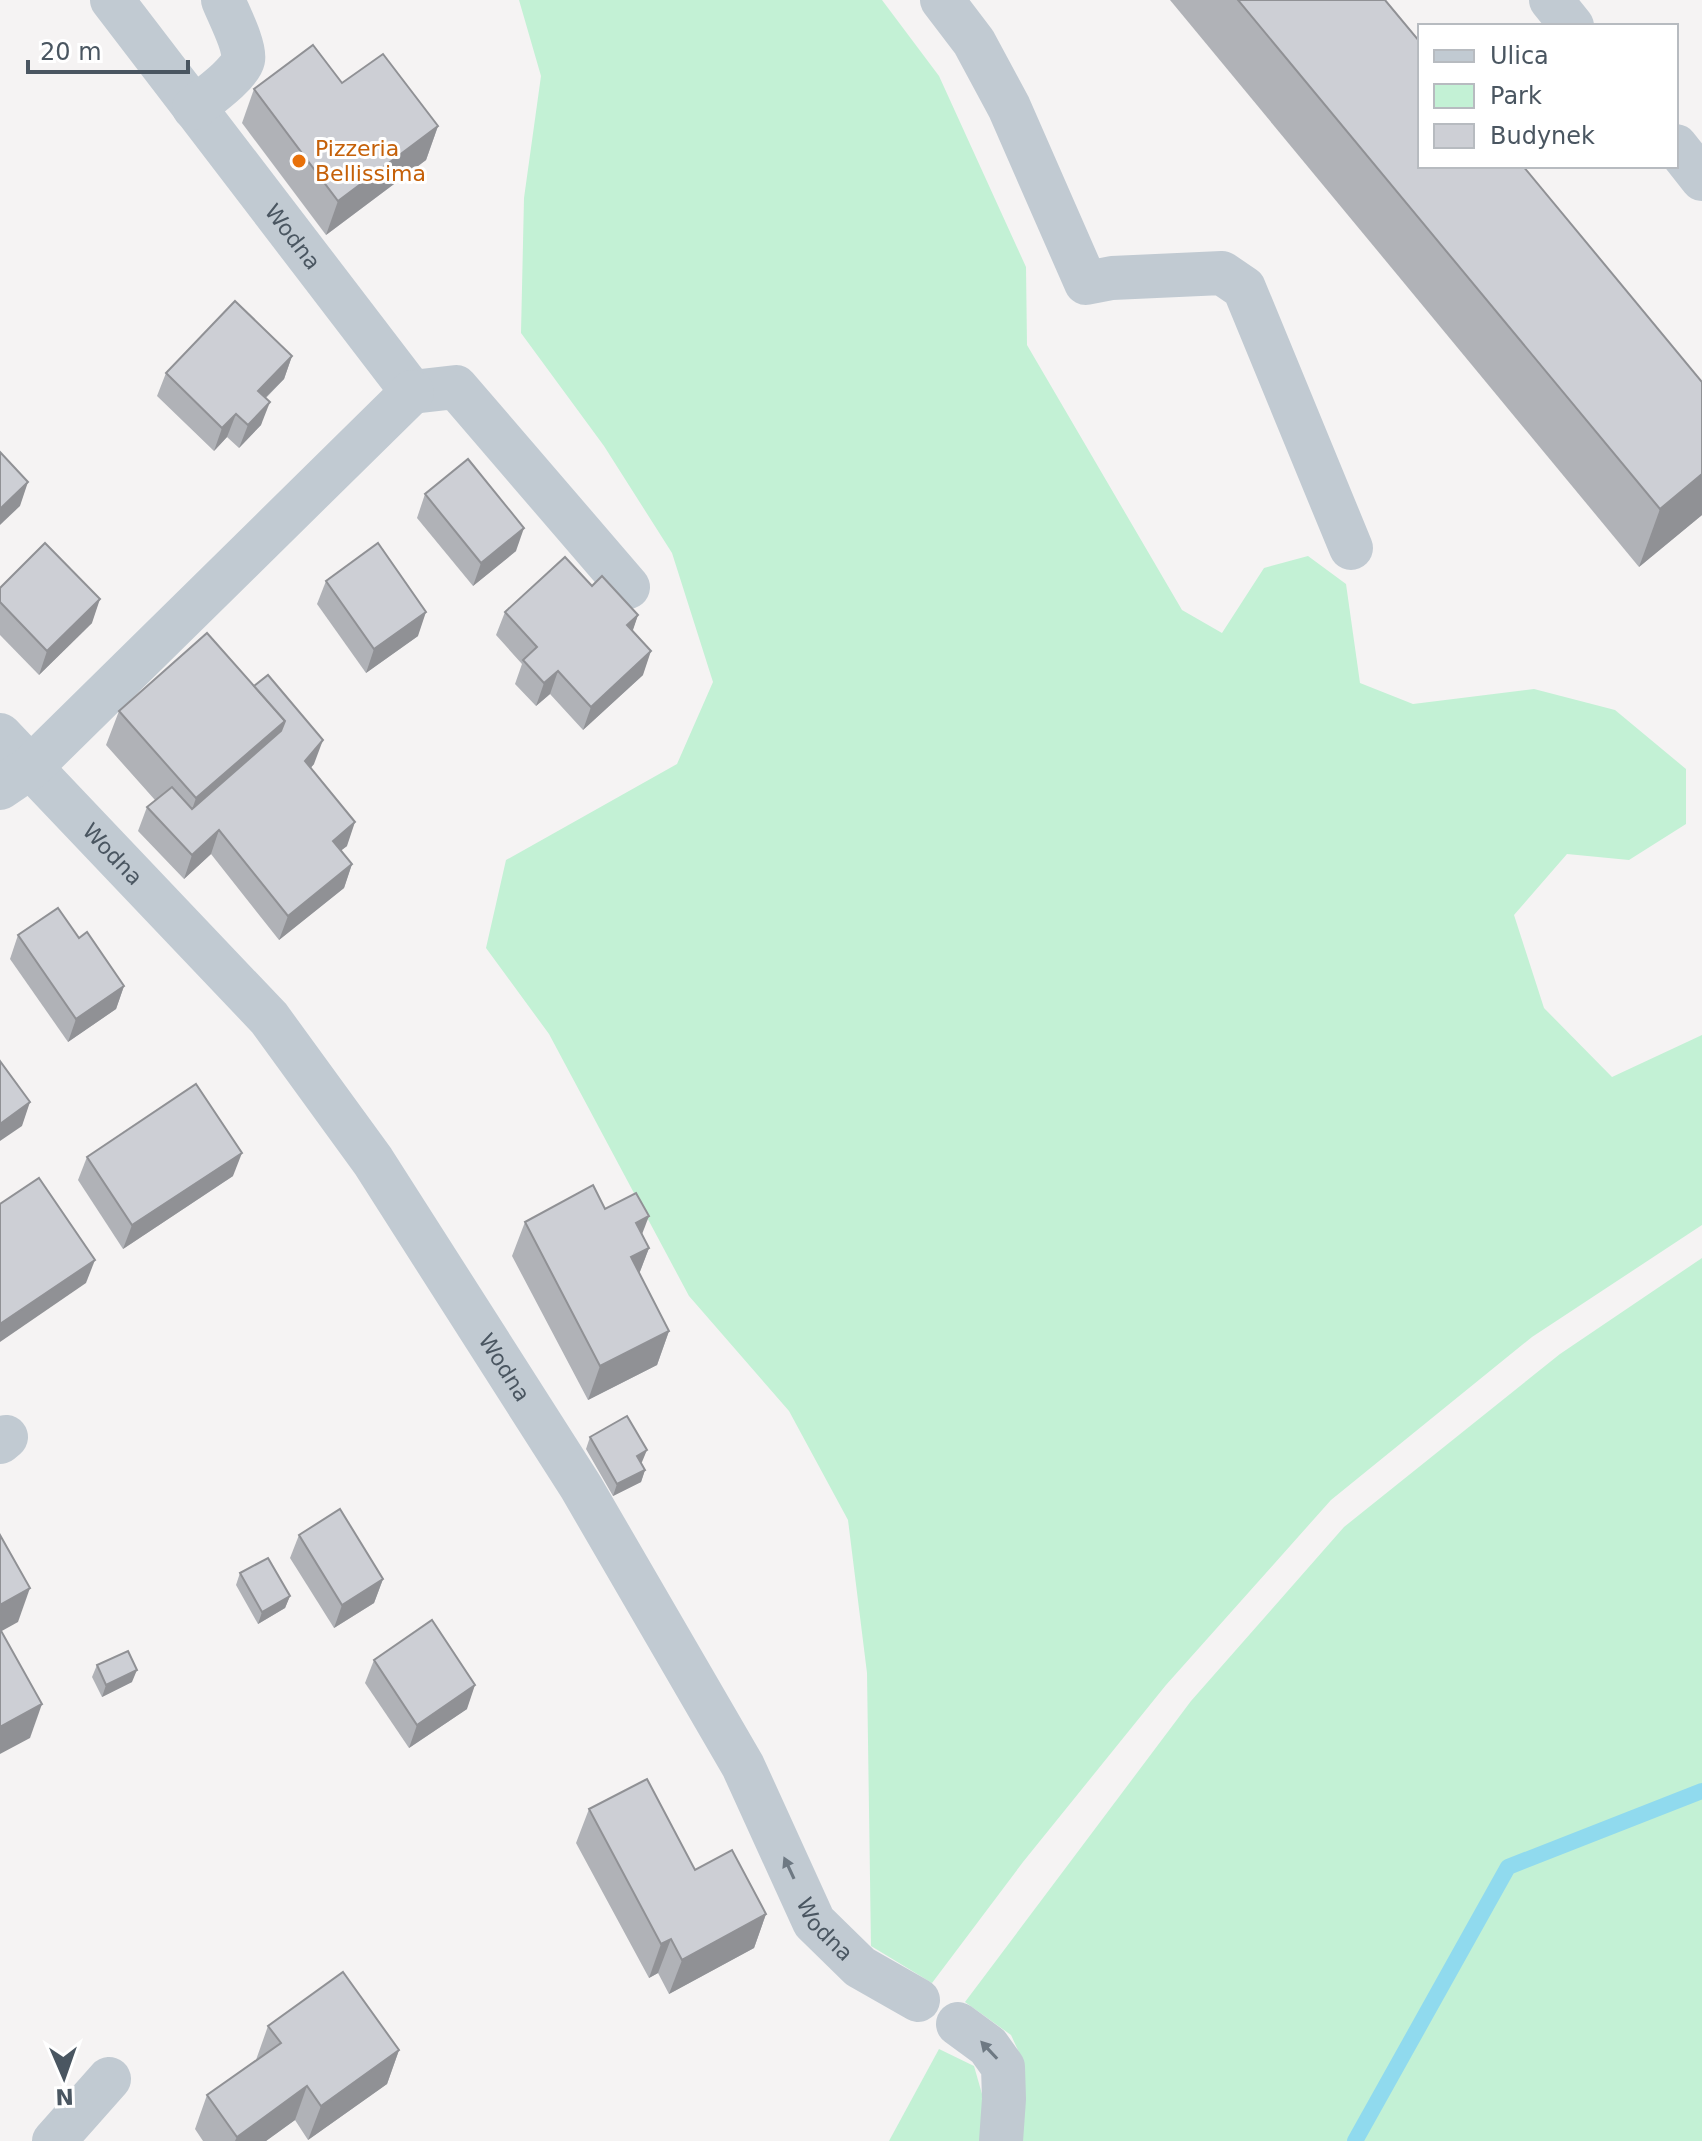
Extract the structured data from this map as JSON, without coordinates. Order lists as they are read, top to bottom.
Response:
{
  "streets": {
    "street": ["Wodna"]
  },
  "one_way": ["Wodna"],
  "places": ["Pizzeria Bellissima"],
  "legend": ["Ulica", "Park", "Budynek"],
  "scale_bar": "20 m",
  "north": "bottom"
}
